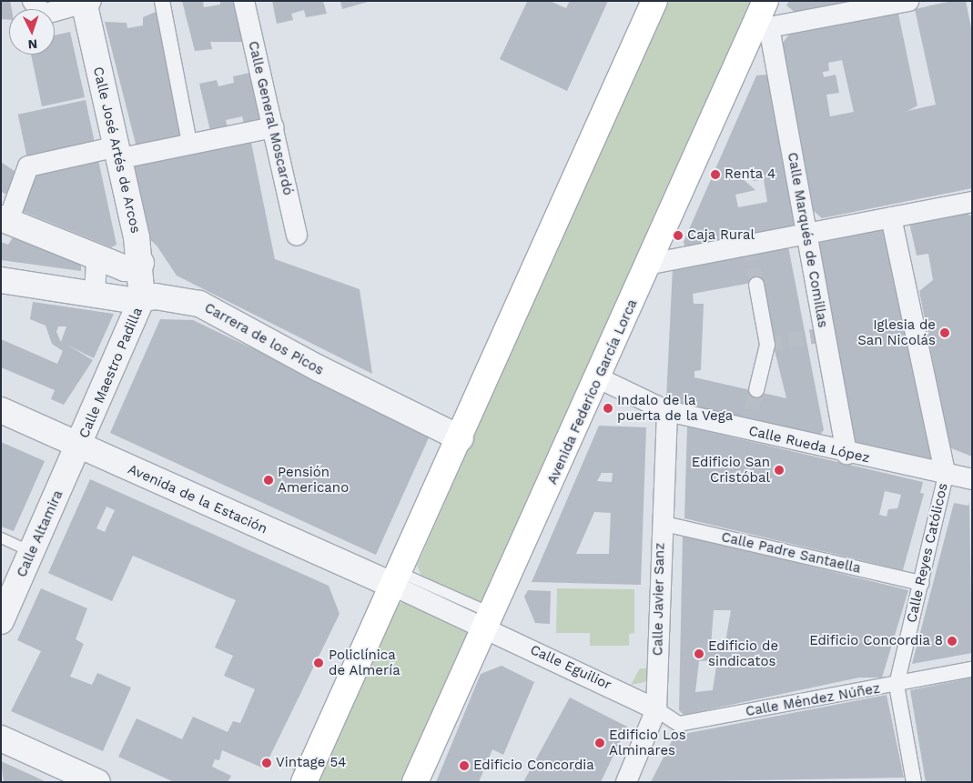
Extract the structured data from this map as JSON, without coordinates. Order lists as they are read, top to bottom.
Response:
{
  "streets": {
    "main road": ["Avenida Federico García Lorca"],
    "street": [
      "Calle General Moscardó",
      "Calle José Artés de Arcos",
      "Calle Marqués de Comillas",
      "Carrera de los Picos",
      "Calle Maestro Padilla",
      "Calle Rueda López",
      "Avenida de la Estación",
      "Calle Altamira",
      "Calle Padre Santaella",
      "Calle Reyes Católicos",
      "Calle Javier Sanz",
      "Calle Eguilior",
      "Calle Méndez Núñez"
    ]
  },
  "crossings": [
    ["Calle José Artés de Arcos", "Carrera de los Picos"],
    ["Calle José Artés de Arcos", "Calle Maestro Padilla"],
    ["Calle Marqués de Comillas", "Avenida Federico García Lorca"],
    ["Calle Marqués de Comillas", "Calle Rueda López"],
    ["Carrera de los Picos", "Calle Maestro Padilla"],
    ["Calle Maestro Padilla", "Avenida de la Estación"],
    ["Calle Maestro Padilla", "Calle Altamira"],
    ["Avenida Federico García Lorca", "Calle Rueda López"],
    ["Avenida Federico García Lorca", "Calle Eguilior"],
    ["Calle Rueda López", "Calle Reyes Católicos"],
    ["Calle Rueda López", "Calle Javier Sanz"],
    ["Avenida de la Estación", "Calle Altamira"],
    ["Avenida de la Estación", "Calle Eguilior"],
    ["Calle Padre Santaella", "Calle Reyes Católicos"],
    ["Calle Padre Santaella", "Calle Javier Sanz"],
    ["Calle Reyes Católicos", "Calle Méndez Núñez"],
    ["Calle Javier Sanz", "Calle Eguilior"],
    ["Calle Javier Sanz", "Calle Méndez Núñez"],
    ["Calle Eguilior", "Calle Méndez Núñez"]
  ],
  "places": [
    "Renta 4",
    "Caja Rural",
    "Iglesia de San Nicolás",
    "Indalo de la puerta de la Vega",
    "Edificio San Cristóbal",
    "Pensión Americano",
    "Edificio Concordia 8",
    "Edificio de sindicatos",
    "Policlínica de Almería",
    "Edificio Los Alminares",
    "Vintage 54",
    "Edificio Concordia"
  ],
  "north": "bottom"
}
